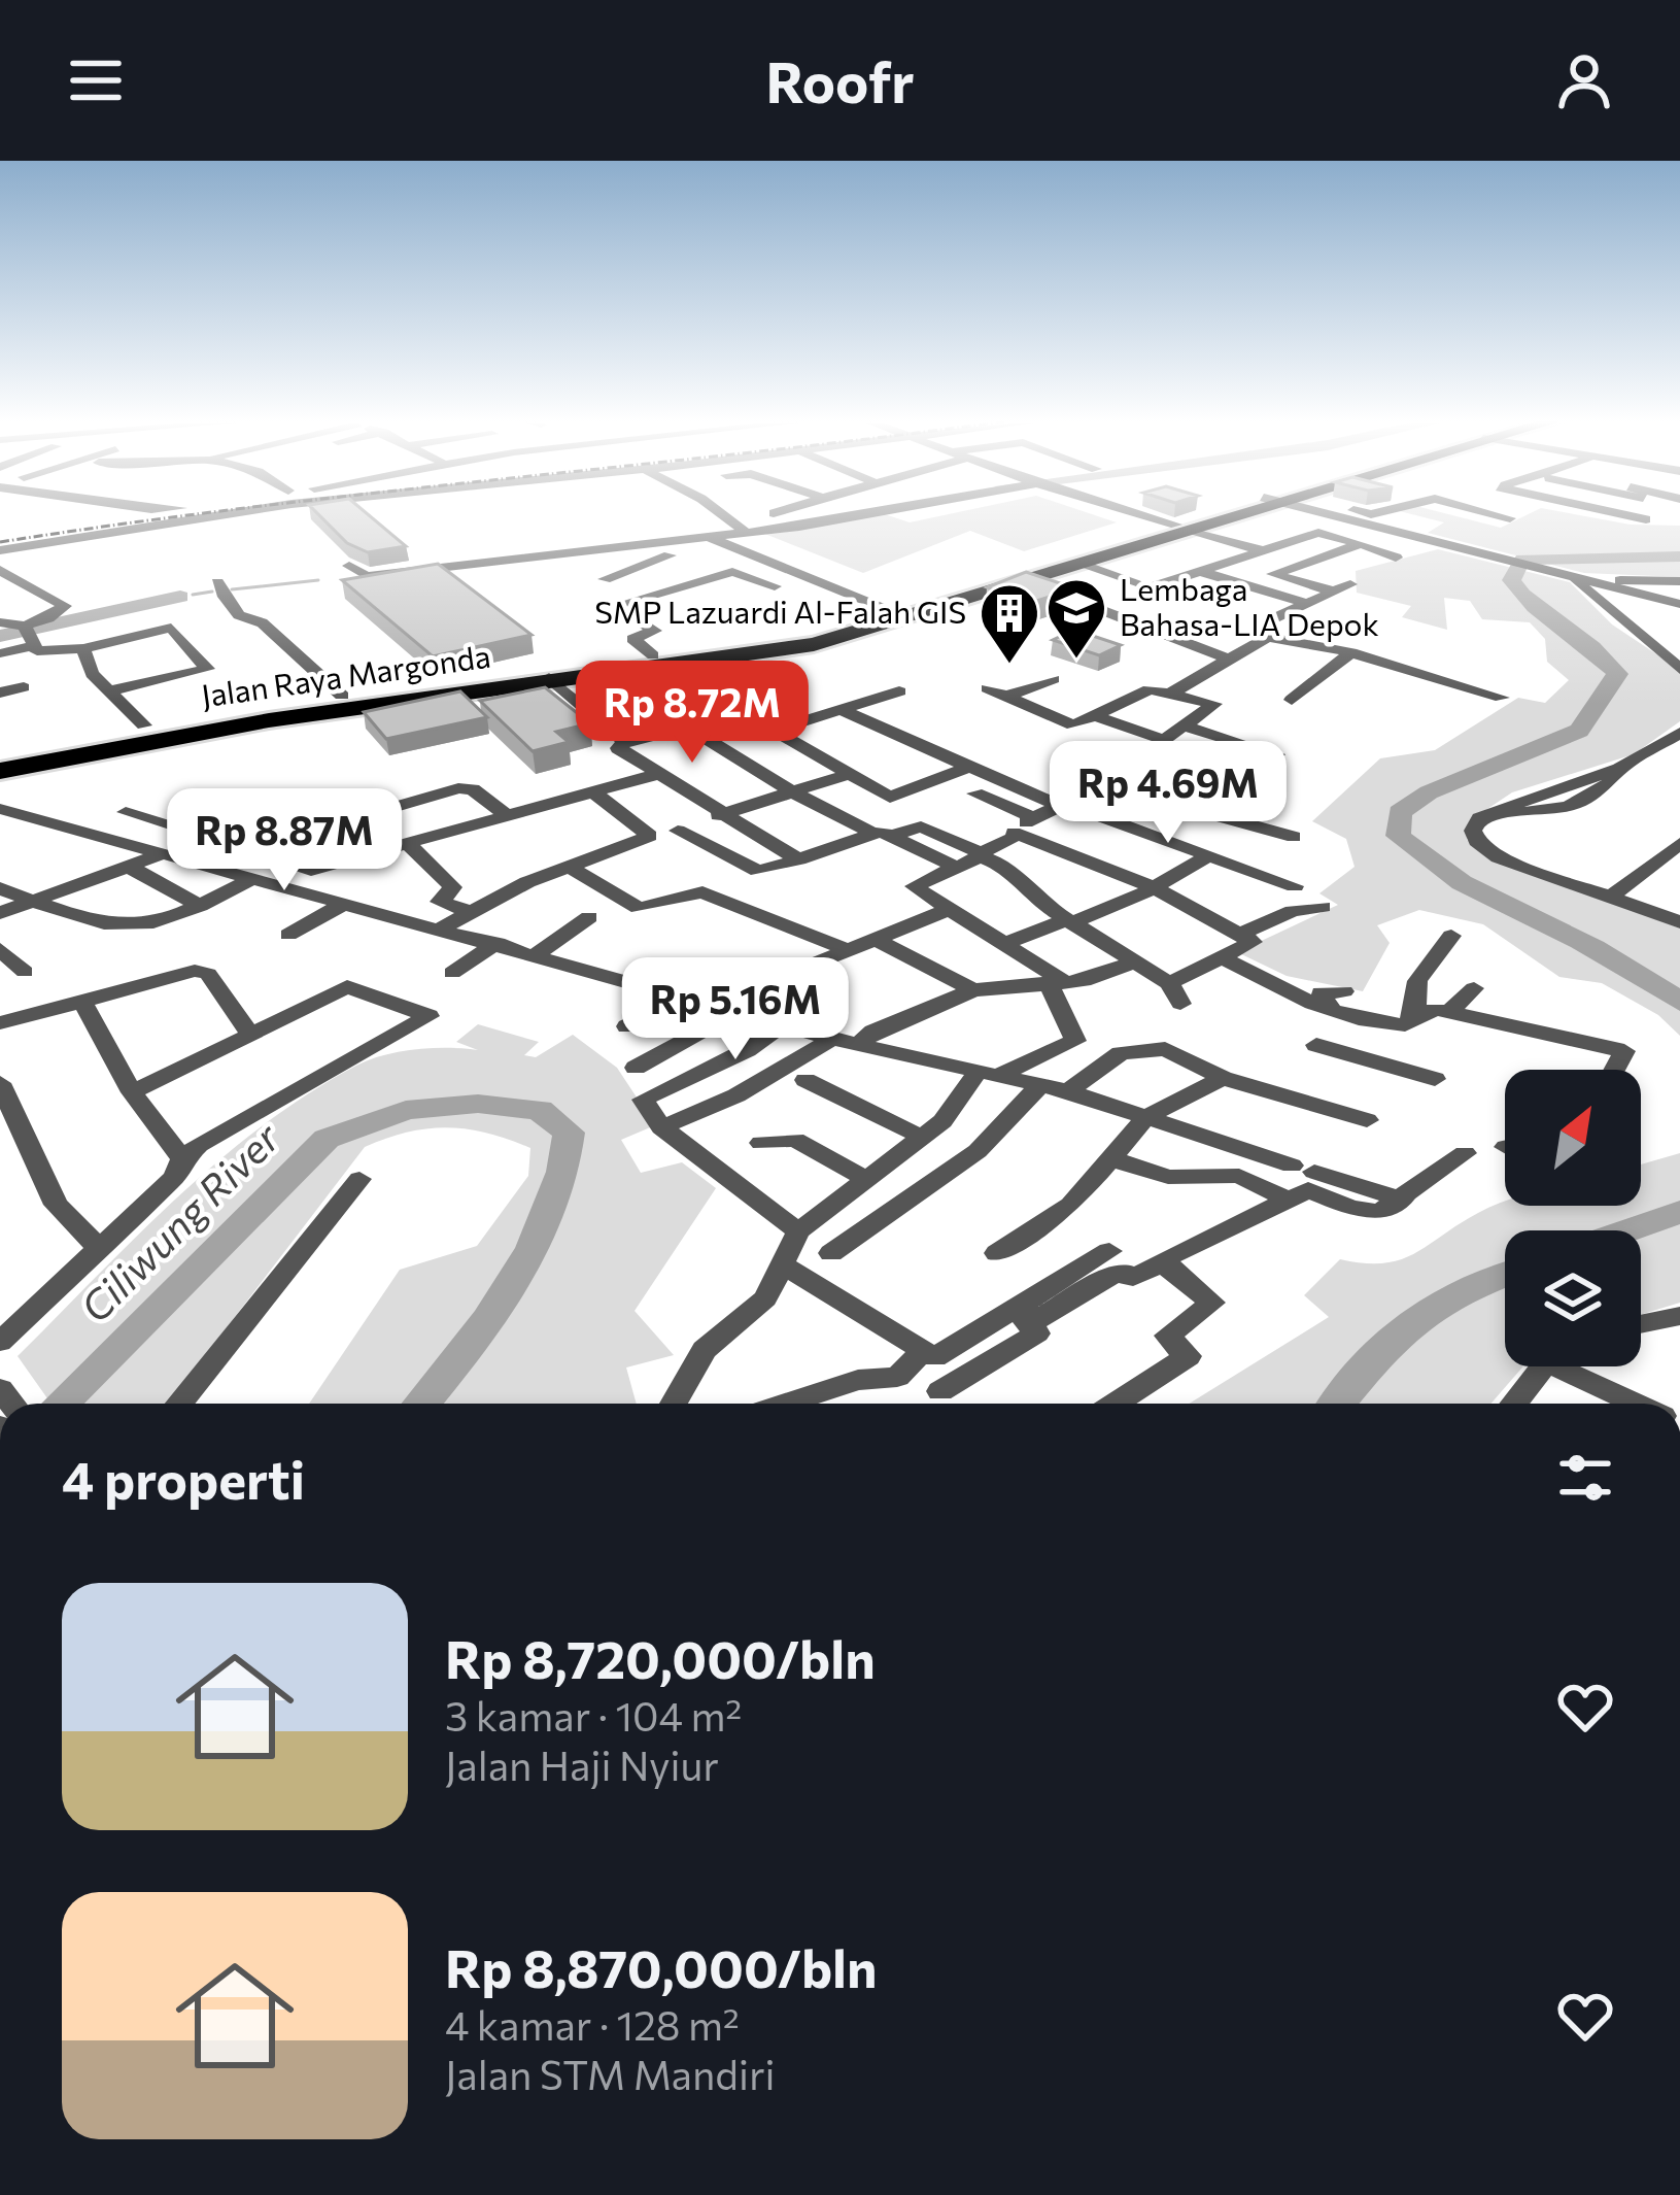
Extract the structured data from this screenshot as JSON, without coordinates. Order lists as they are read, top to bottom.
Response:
{
  "streets": {
    "highway": ["Jalan Raya Margonda"]
  },
  "water": ["Ciliwung River"],
  "places": {
    "school or university": ["Lembaga Bahasa-LIA Depok"],
    "building": ["SMP Lazuardi Al-Falah GIS"]
  },
  "north": "top right",
  "page": {
    "header": "Roofr",
    "price": [
      "Rp 8.72M",
      "Rp 4.69M",
      "Rp 8.87M",
      "Rp 5.16M"
    ],
    "heading": "4 properti",
    "list": [
      {
        "name": "Rp 8,720,000/bln",
        "note": "3 kamar · 104 m² · Jalan Haji Nyiur"
      },
      {
        "name": "Rp 8,870,000/bln",
        "note": "4 kamar · 128 m² · Jalan STM Mandiri"
      }
    ]
  }
}
